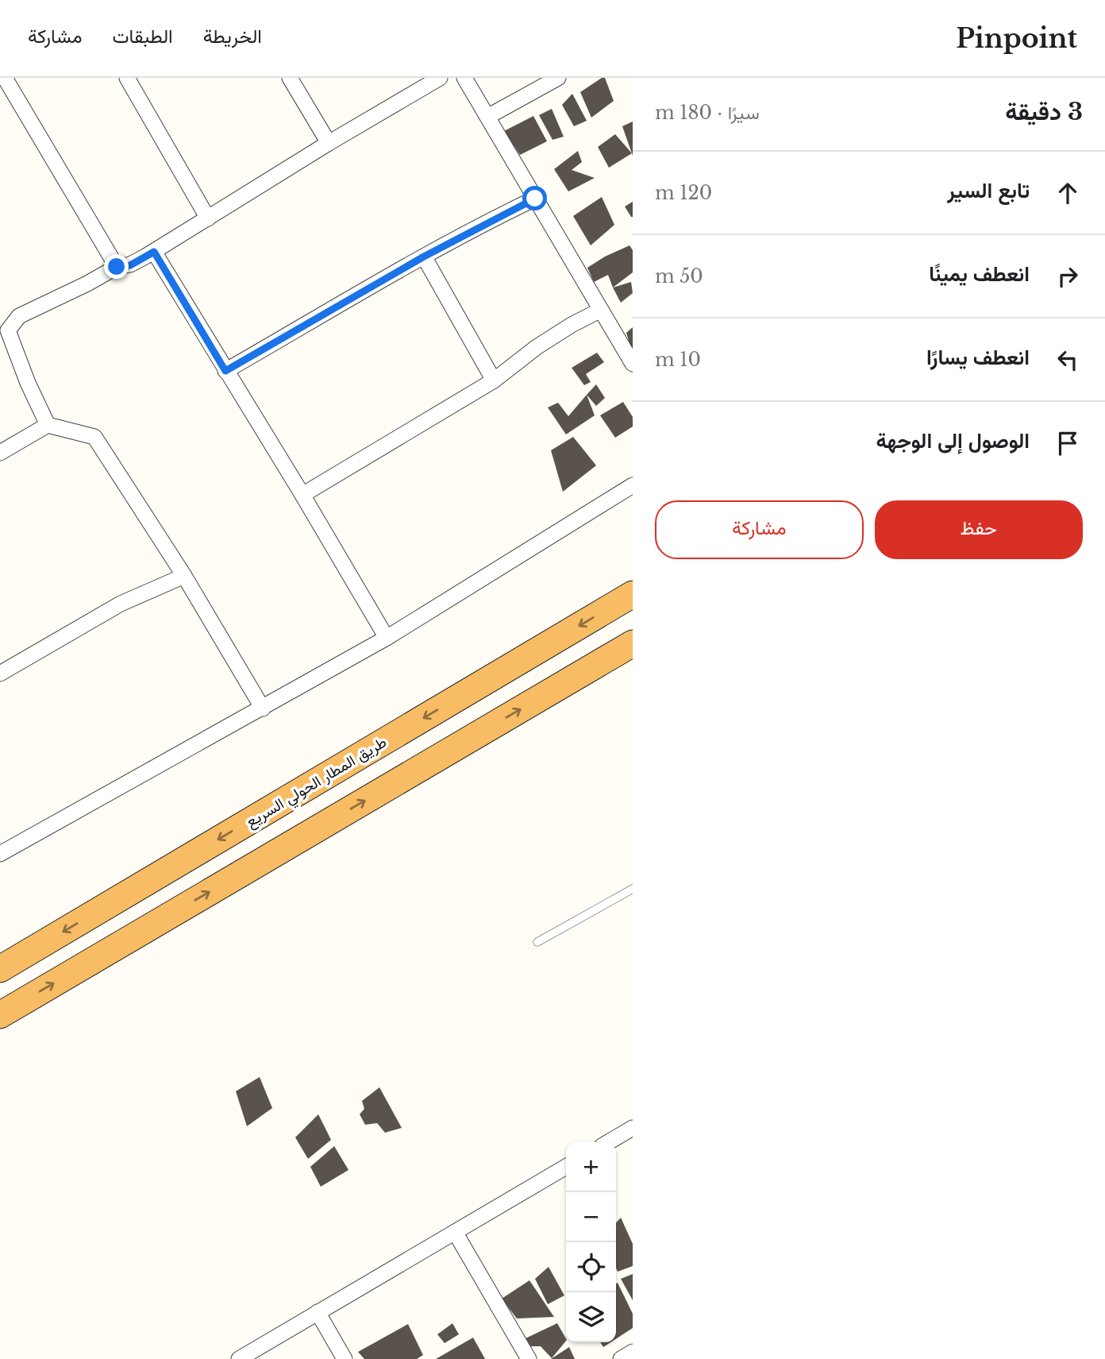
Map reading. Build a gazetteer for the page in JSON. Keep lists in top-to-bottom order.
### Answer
{
  "streets": {
    "highway": ["طريق المطار الحولي السريع"]
  },
  "page": {
    "header": "Pinpoint",
    "nav": ["الخريطة", "الطبقات", "مشاركة"],
    "heading": ["3 دقيقة", "سيرًا · 180 m"],
    "list": [
      ["تابع السير", "120 m"],
      ["انعطف يمينًا", "50 m"],
      ["انعطف يسارًا", "10 m"],
      "الوصول إلى الوجهة"
    ],
    "buttons": ["حفظ", "مشاركة"],
    "map_buttons": ["+", "−"]
  }
}
